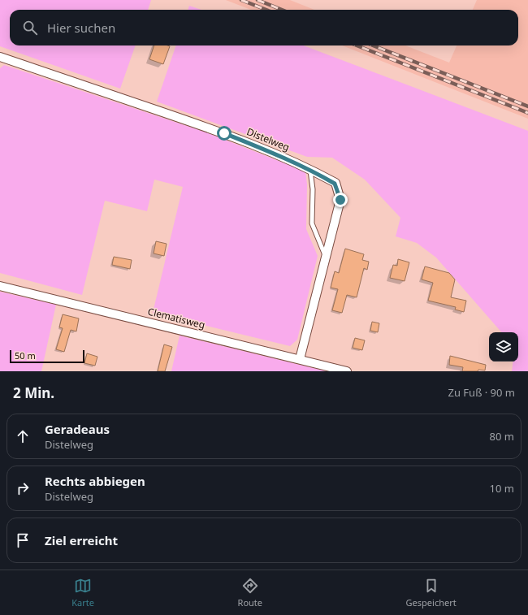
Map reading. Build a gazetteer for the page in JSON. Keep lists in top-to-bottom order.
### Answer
{
  "streets": {
    "street": ["Distelweg", "Clematisweg"]
  },
  "crossings": [
    ["Distelweg", "Clematisweg"]
  ],
  "scale_bar": "50 m",
  "page": {
    "search": "Hier suchen",
    "scale": "50 m",
    "heading": ["2 Min.", "Zu Fuß · 90 m"],
    "list": [
      ["Geradeaus", "Distelweg", "80 m"],
      ["Rechts abbiegen", "Distelweg", "10 m"],
      "Ziel erreicht"
    ],
    "nav": ["Karte", "Route", "Gespeichert"]
  }
}
